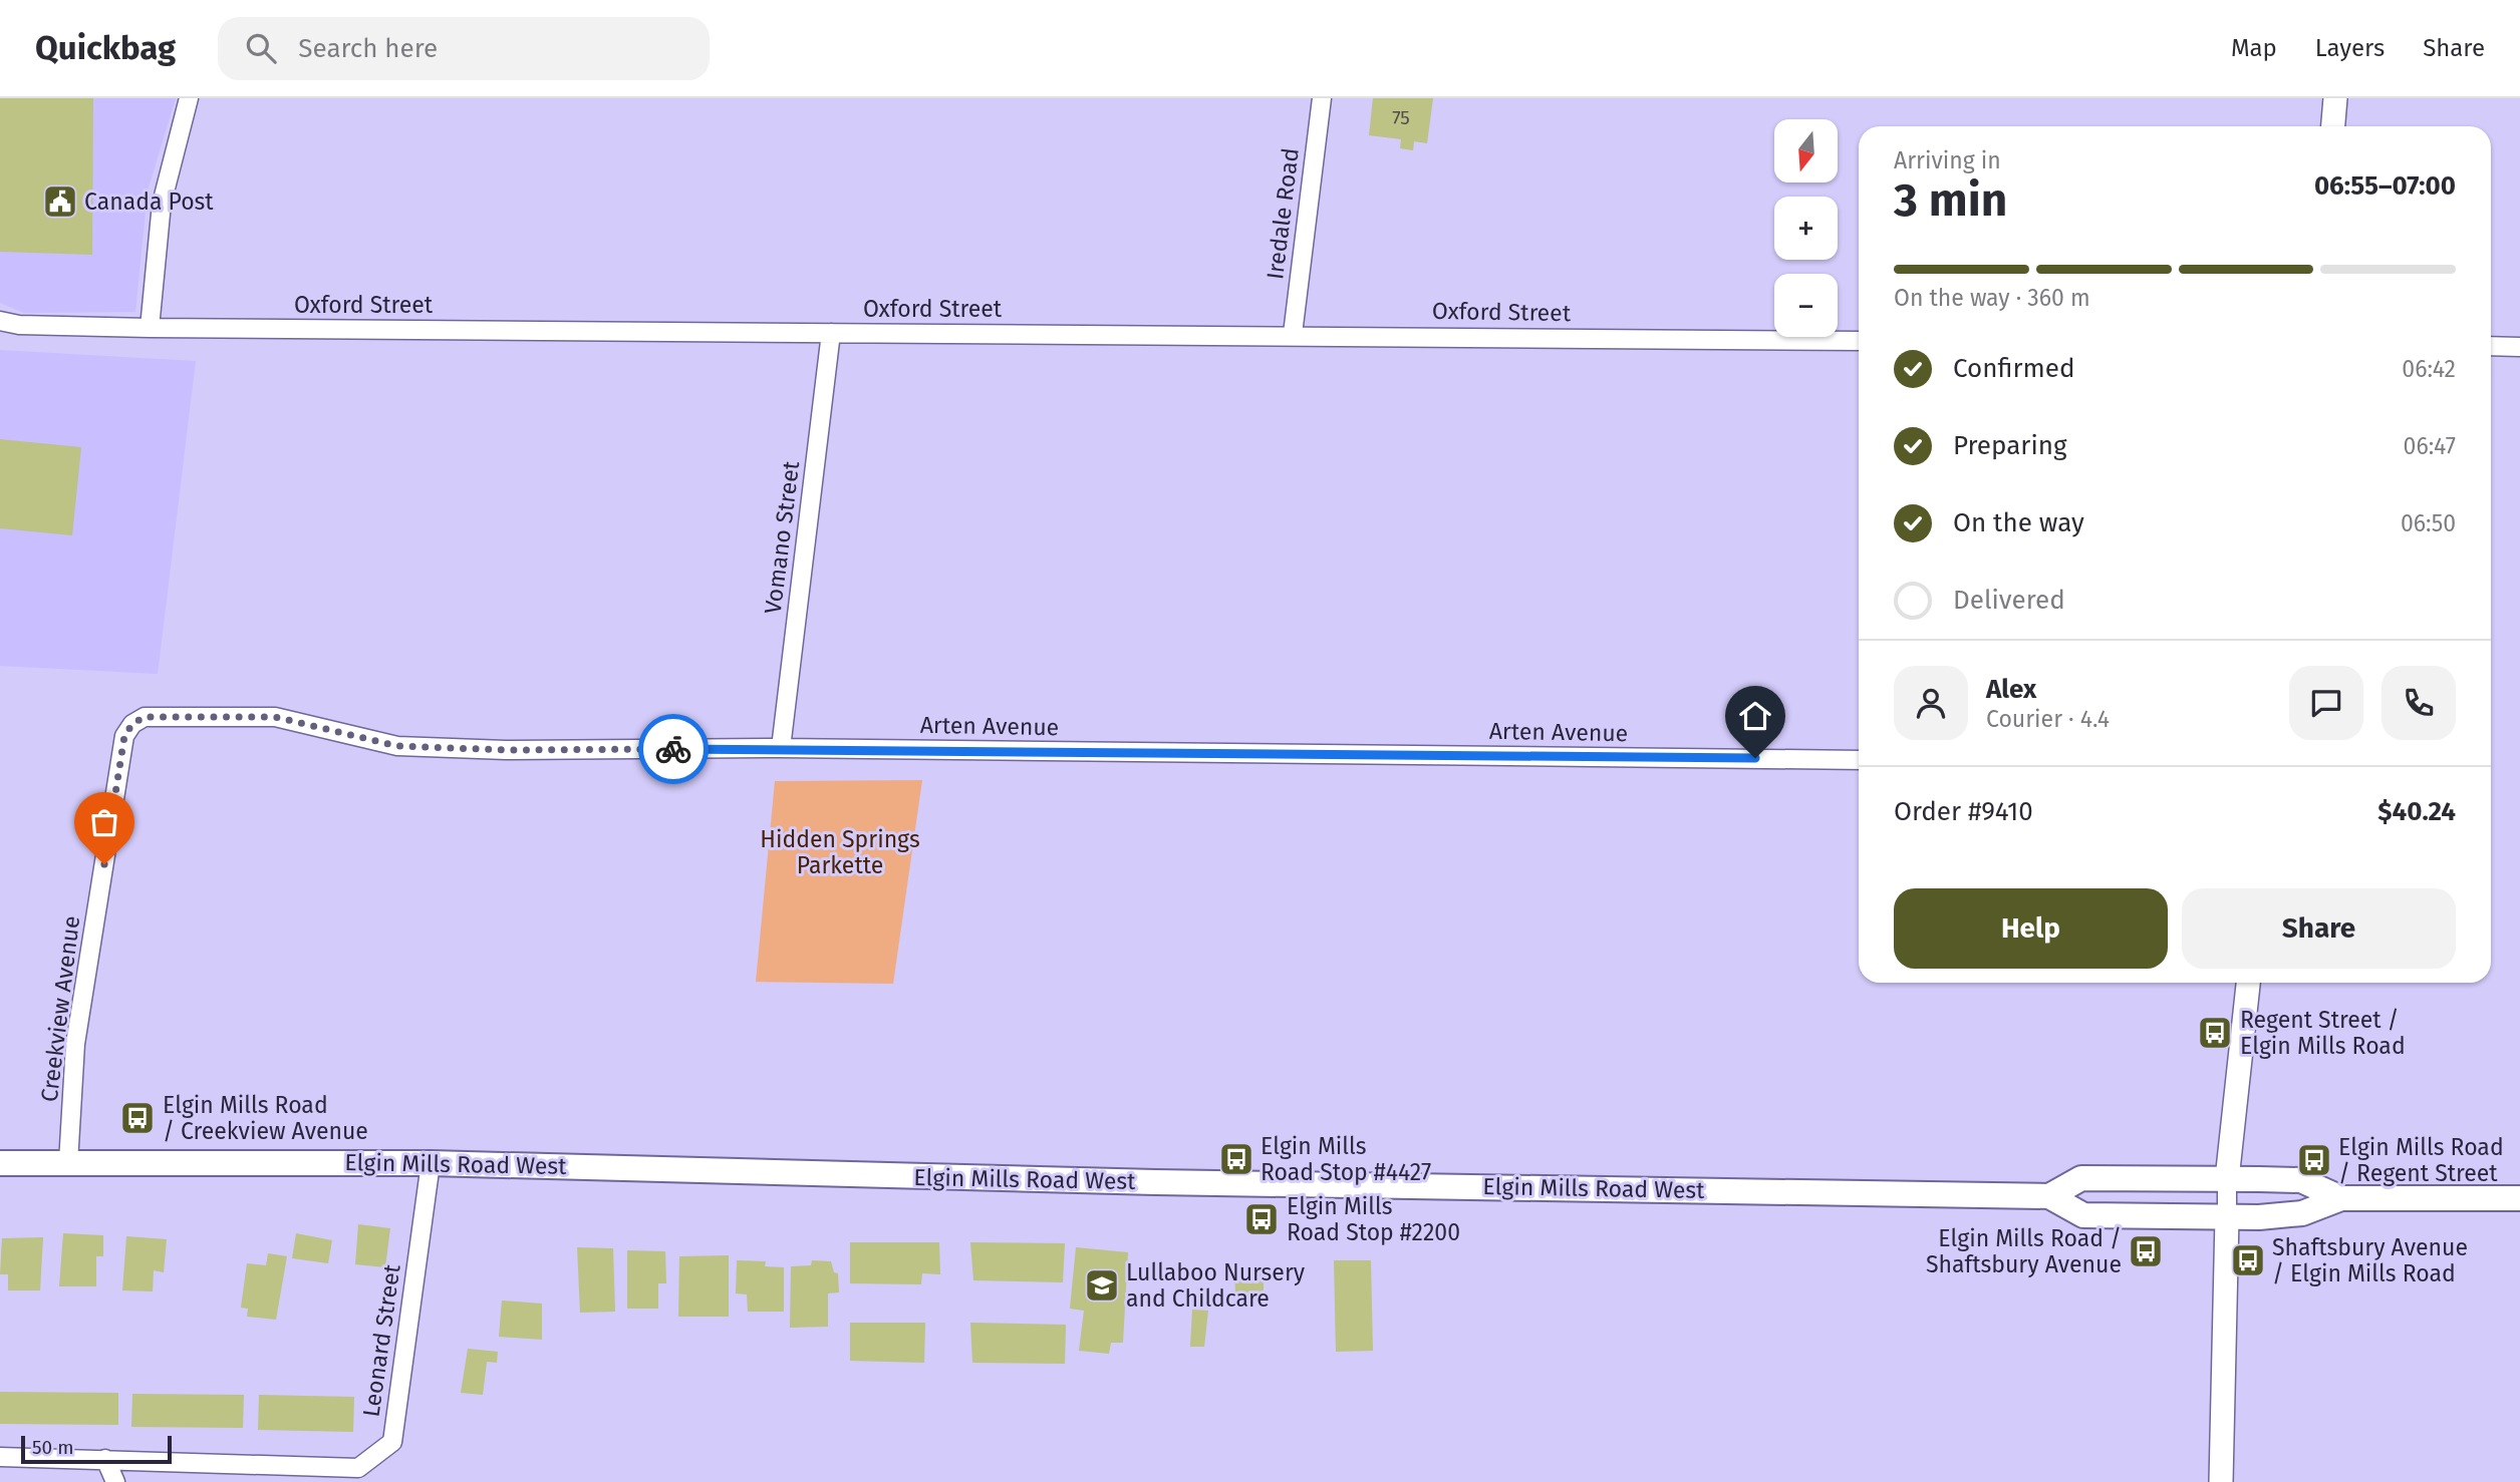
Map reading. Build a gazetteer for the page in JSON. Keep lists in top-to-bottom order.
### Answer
{
  "streets": {
    "main road": ["Elgin Mills Road West"],
    "street": [
      "Iredale Road",
      "Oxford Street",
      "Vomano Street",
      "Arten Avenue",
      "Creekview Avenue",
      "Leonard Street"
    ]
  },
  "crossings": [
    ["Iredale Road", "Oxford Street"],
    ["Oxford Street", "Vomano Street"],
    ["Vomano Street", "Arten Avenue"],
    ["Arten Avenue", "Creekview Avenue"],
    ["Creekview Avenue", "Elgin Mills Road West"],
    ["Elgin Mills Road West", "Leonard Street"]
  ],
  "parks": ["Hidden Springs Parkette"],
  "places": {
    "public building": ["Canada Post"],
    "bus stop": [
      "Regent Street / Elgin Mills Road",
      "Elgin Mills Road / Creekview Avenue",
      "Elgin Mills Road Stop #4427",
      "Elgin Mills Road / Regent Street",
      "Elgin Mills Road Stop #2200",
      "Elgin Mills Road / Shaftsbury Avenue",
      "Shaftsbury Avenue / Elgin Mills Road"
    ],
    "school or university": ["Lullaboo Nursery and Childcare"]
  },
  "house_numbers": ["75"],
  "scale_bar": "50 m",
  "north": "bottom",
  "page": {
    "header": "Quickbag",
    "search": "Search here",
    "nav": ["Map", "Layers", "Share"],
    "map_buttons": ["+", "−"],
    "heading": ["3 min", "Arriving in", "06:55–07:00"],
    "panel": [
      "Alex",
      "Courier · 4.4",
      "Order #9410",
      "$40.24"
    ],
    "bar": "On the way · 360 m",
    "list": [
      ["Confirmed", "06:42"],
      ["Preparing", "06:47"],
      ["On the way", "06:50"],
      "Delivered"
    ],
    "buttons": ["Help", "Share"],
    "scale": "50 m"
  }
}
